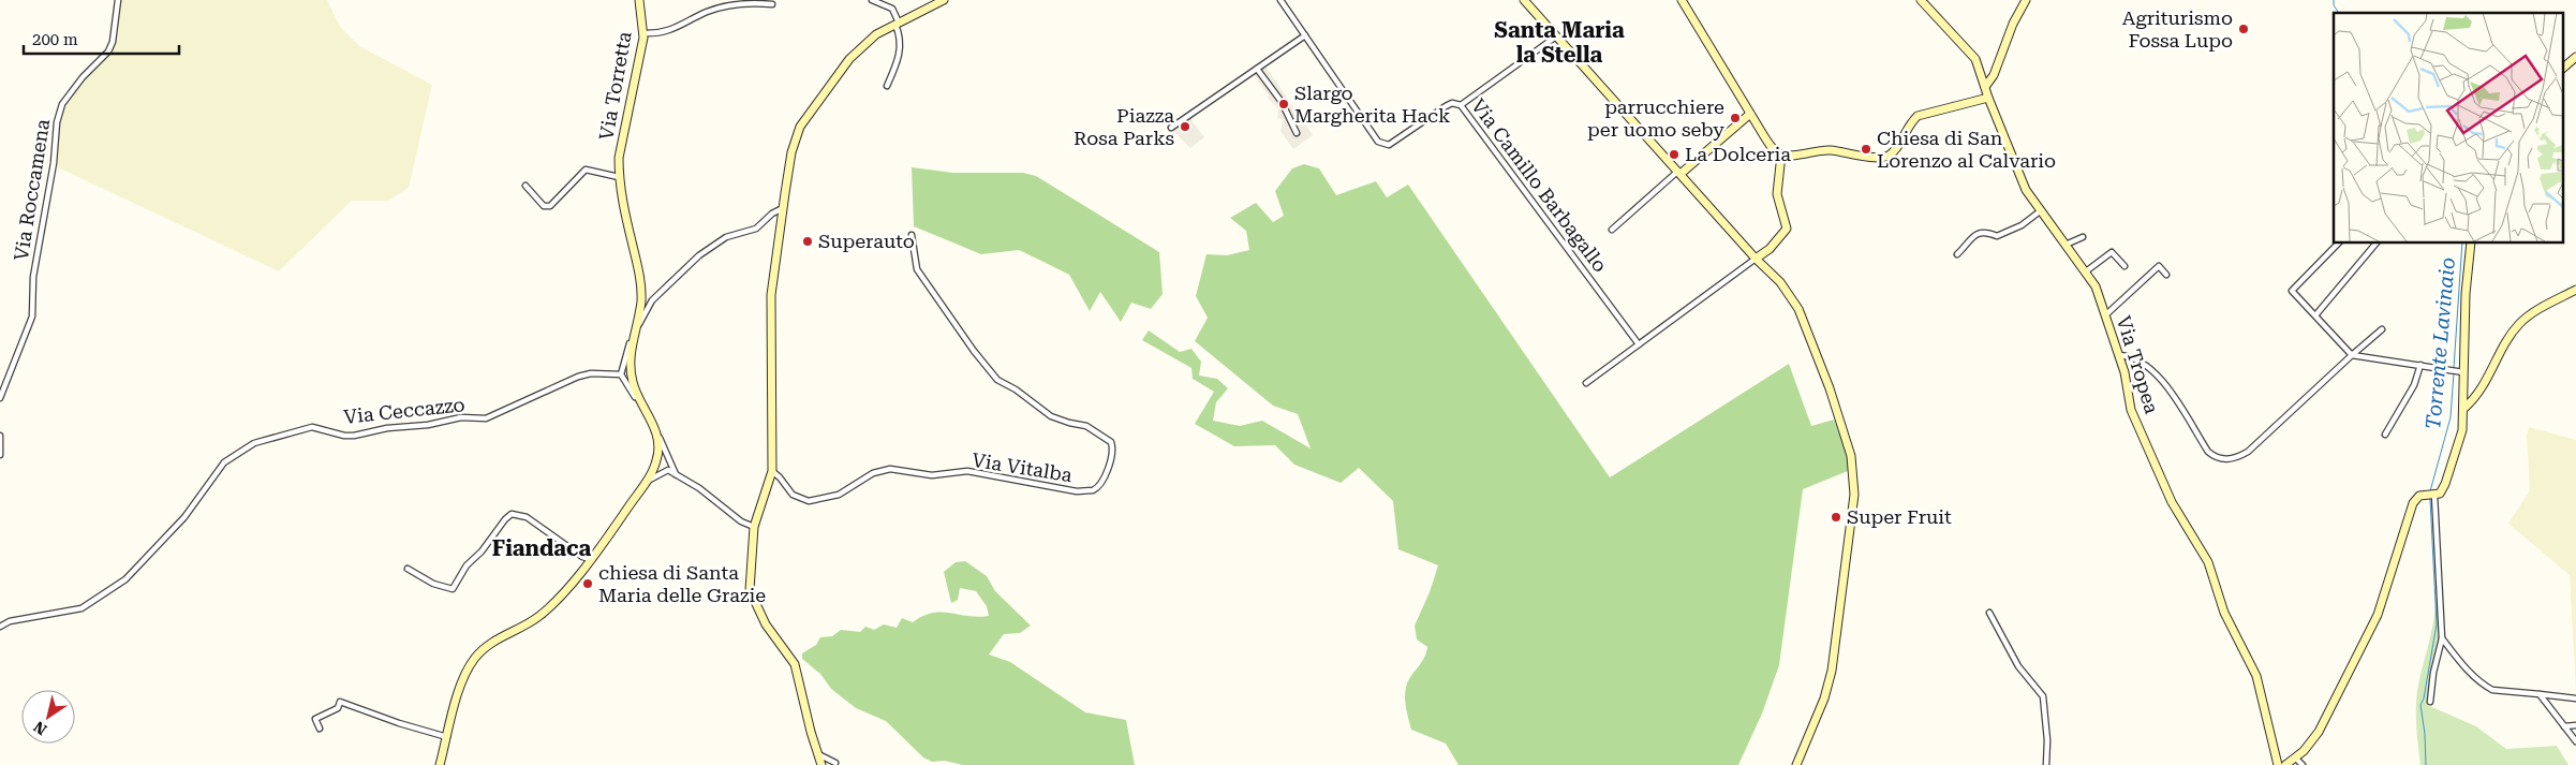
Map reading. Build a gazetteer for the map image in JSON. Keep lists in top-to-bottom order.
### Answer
{
  "streets": {
    "street": [
      "Via Torretta",
      "Via Camillo Barbagallo",
      "Via Roccamena",
      "Via Tropea",
      "Via Ceccazzo",
      "Via Vitalba"
    ]
  },
  "districts": ["Santa Maria la Stella", "Fiandaca"],
  "water": ["Torrente Lavinaio"],
  "places": [
    "Agriturismo Fossa Lupo",
    "Slargo Margherita Hack",
    "parrucchiere per uomo seby",
    "Piazza Rosa Parks",
    "Chiesa di San Lorenzo al Calvario",
    "La Dolceria",
    "Superauto",
    "Super Fruit",
    "chiesa di Santa Maria delle Grazie"
  ],
  "scale_bar": "200 m",
  "north": "bottom left"
}
